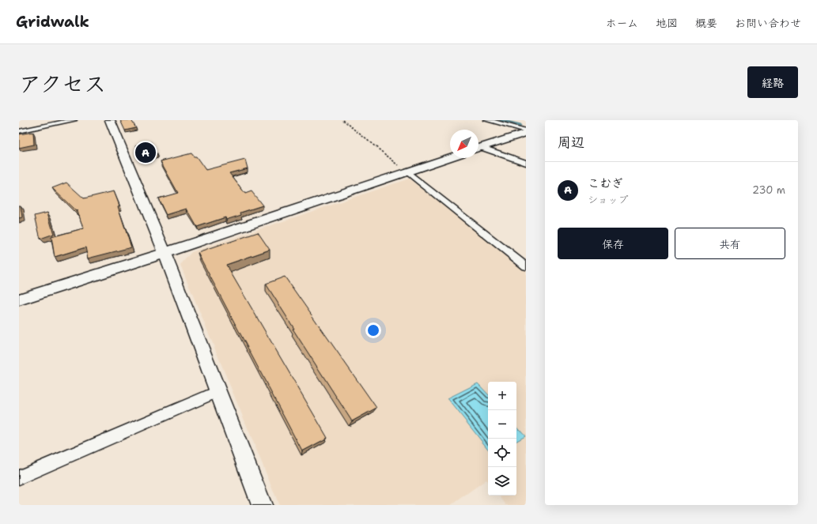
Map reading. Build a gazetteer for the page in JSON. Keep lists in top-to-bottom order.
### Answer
{
  "north": "bottom left",
  "page": {
    "header": "Gridwalk",
    "nav": [
      "ホーム",
      "地図",
      "概要",
      "お問い合わせ"
    ],
    "title": "アクセス",
    "buttons": [
      "経路",
      ["保存", "共有"]
    ],
    "heading": "周辺",
    "pins": "A",
    "list": [
      {
        "mark": "A",
        "name": "こむぎ",
        "note": "ショップ",
        "value": "230 m"
      }
    ],
    "map_buttons": ["+", "−"]
  }
}
